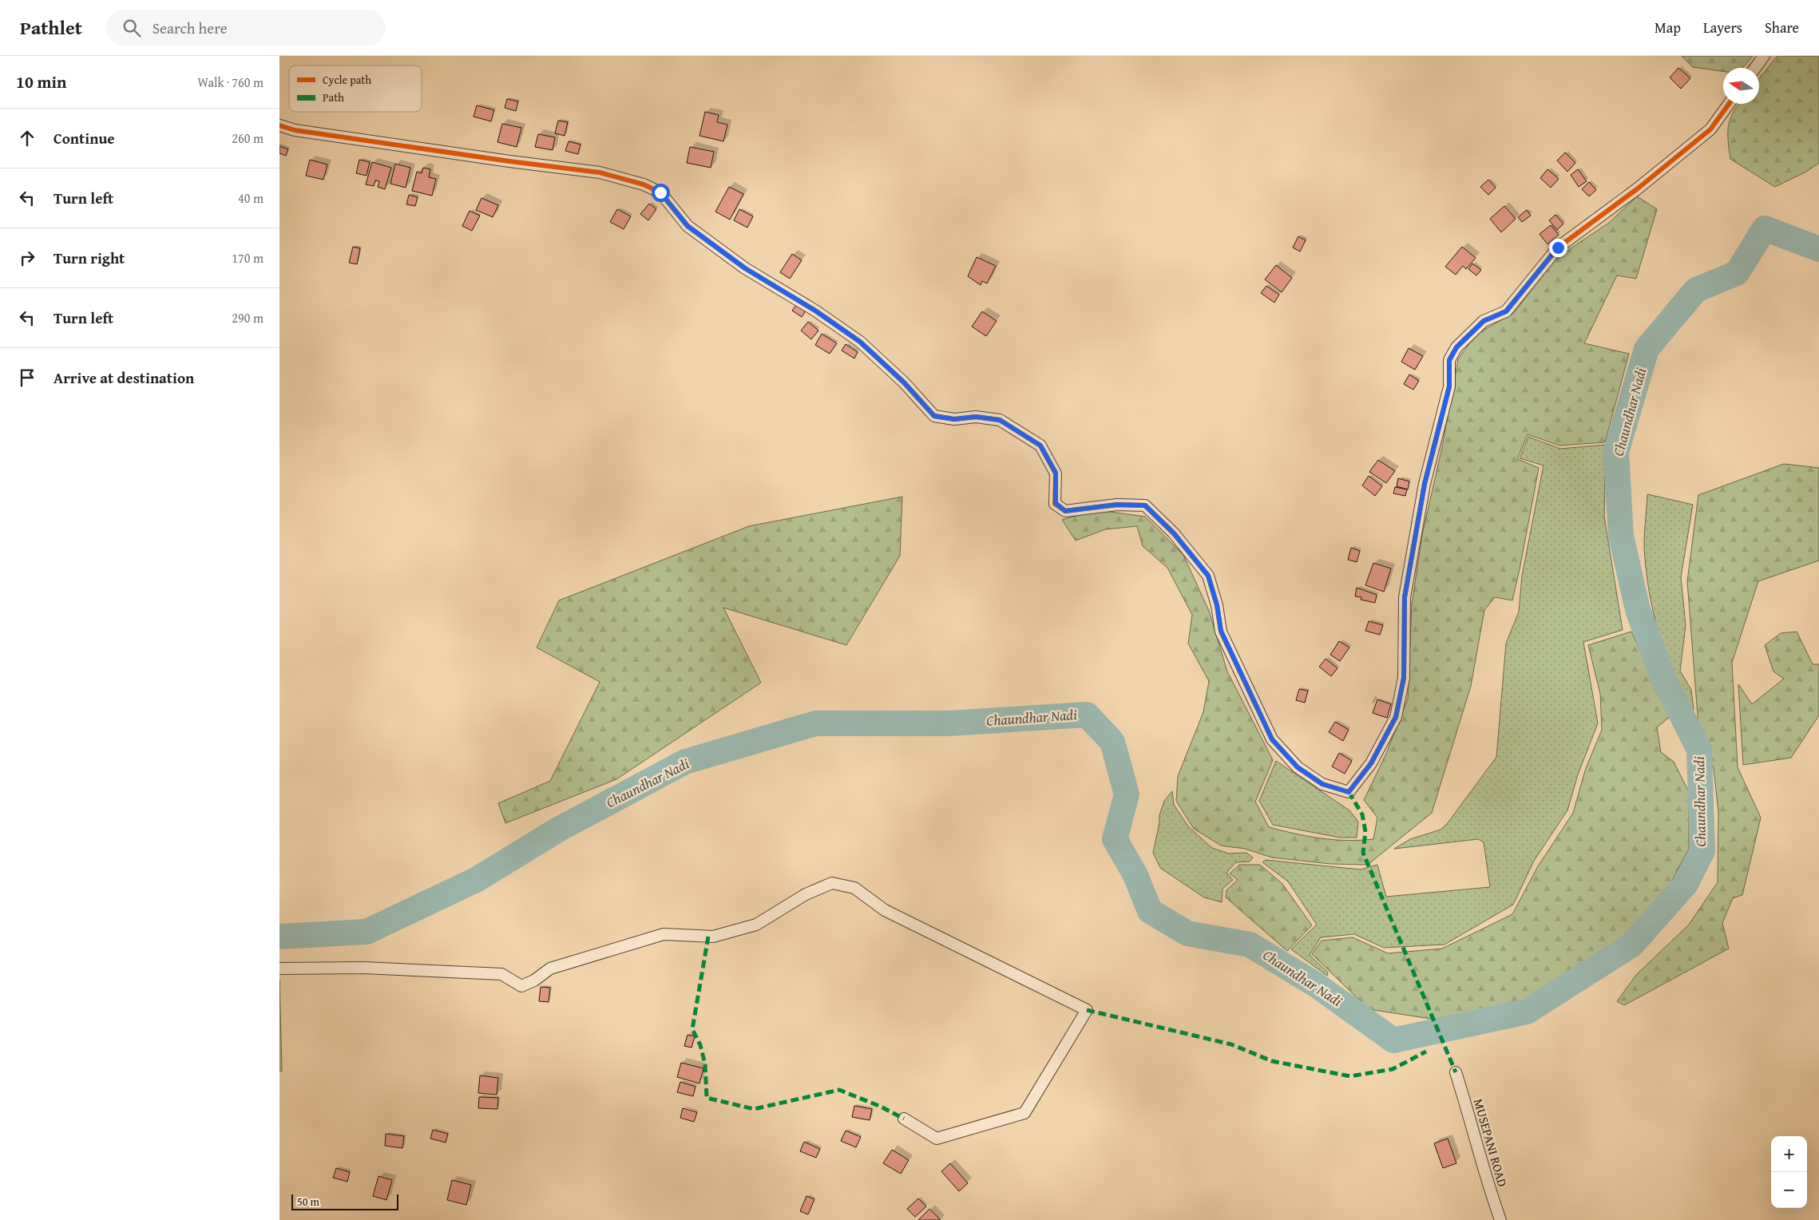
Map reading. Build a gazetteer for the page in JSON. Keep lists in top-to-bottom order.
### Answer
{
  "streets": {
    "street": ["MUSEPANI ROAD"]
  },
  "water": ["Chaundhar Nadi"],
  "legend": ["Cycle path", "Path"],
  "scale_bar": "50 m",
  "north": "left",
  "page": {
    "header": "Pathlet",
    "search": "Search here",
    "nav": ["Map", "Layers", "Share"],
    "heading": ["10 min", "Walk · 760 m"],
    "list": [
      ["Continue", "260 m"],
      ["Turn left", "40 m"],
      ["Turn right", "170 m"],
      ["Turn left", "290 m"],
      "Arrive at destination"
    ],
    "map_buttons": ["+", "−"],
    "scale": "50 m"
  }
}
